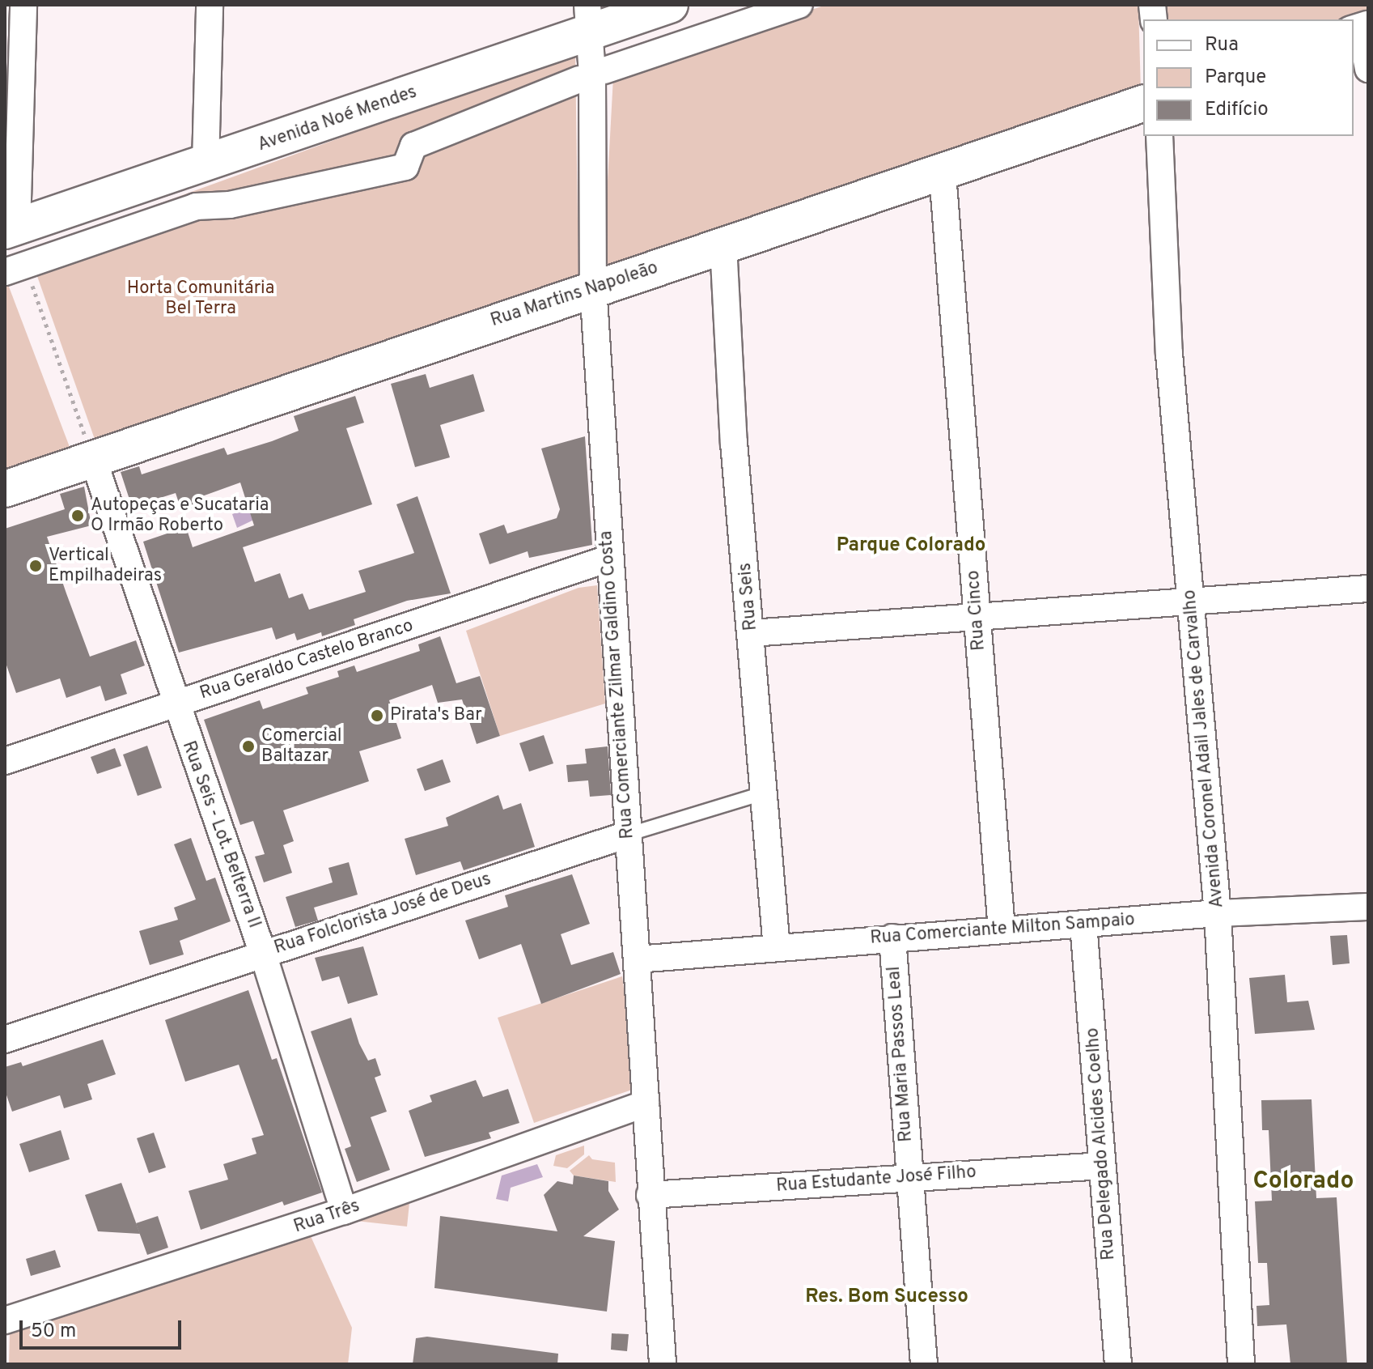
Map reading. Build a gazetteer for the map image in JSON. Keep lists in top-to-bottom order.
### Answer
{
  "streets": {
    "main road": ["Avenida Noé Mendes", "Rua Martins Napoleão"],
    "street": [
      "Rua Seis",
      "Rua Cinco",
      "Rua Geraldo Castelo Branco",
      "Rua Comerciante Zilmar Galdino Costa",
      "Avenida Coronel Adail Jales de Carvalho",
      "Rua Seis - Lot. Belterra II",
      "Rua Folclorista José de Deus",
      "Rua Comerciante Milton Sampaio",
      "Rua Maria Passos Leal",
      "Rua Delegado Alcides Coelho",
      "Rua Estudante José Filho",
      "Rua Três"
    ]
  },
  "crossings": [
    ["Avenida Noé Mendes", "Rua Comerciante Zilmar Galdino Costa"],
    ["Rua Martins Napoleão", "Rua Seis"],
    ["Rua Martins Napoleão", "Rua Cinco"],
    ["Rua Martins Napoleão", "Rua Comerciante Zilmar Galdino Costa"],
    ["Rua Martins Napoleão", "Rua Seis - Lot. Belterra II"],
    ["Rua Seis", "Rua Folclorista José de Deus"],
    ["Rua Seis", "Rua Comerciante Milton Sampaio"],
    ["Rua Cinco", "Rua Comerciante Milton Sampaio"],
    ["Rua Geraldo Castelo Branco", "Rua Comerciante Zilmar Galdino Costa"],
    ["Rua Geraldo Castelo Branco", "Rua Seis - Lot. Belterra II"],
    ["Rua Comerciante Zilmar Galdino Costa", "Rua Folclorista José de Deus"],
    ["Rua Comerciante Zilmar Galdino Costa", "Rua Comerciante Milton Sampaio"],
    ["Rua Comerciante Zilmar Galdino Costa", "Rua Estudante José Filho"],
    ["Rua Comerciante Zilmar Galdino Costa", "Rua Três"],
    ["Avenida Coronel Adail Jales de Carvalho", "Rua Comerciante Milton Sampaio"],
    ["Rua Seis - Lot. Belterra II", "Rua Folclorista José de Deus"],
    ["Rua Seis - Lot. Belterra II", "Rua Três"],
    ["Rua Comerciante Milton Sampaio", "Rua Maria Passos Leal"],
    ["Rua Comerciante Milton Sampaio", "Rua Delegado Alcides Coelho"],
    ["Rua Maria Passos Leal", "Rua Estudante José Filho"],
    ["Rua Delegado Alcides Coelho", "Rua Estudante José Filho"]
  ],
  "districts": ["Parque Colorado", "Colorado", "Res. Bom Sucesso"],
  "parks": ["Horta Comunitária Bel Terra"],
  "places": [
    "Autopeças e Sucataria O Irmão Roberto",
    "Vertical Empilhadeiras",
    "Pirata's Bar",
    "Comercial Baltazar"
  ],
  "legend": ["Rua", "Parque", "Edifício"],
  "scale_bar": "50 m"
}
